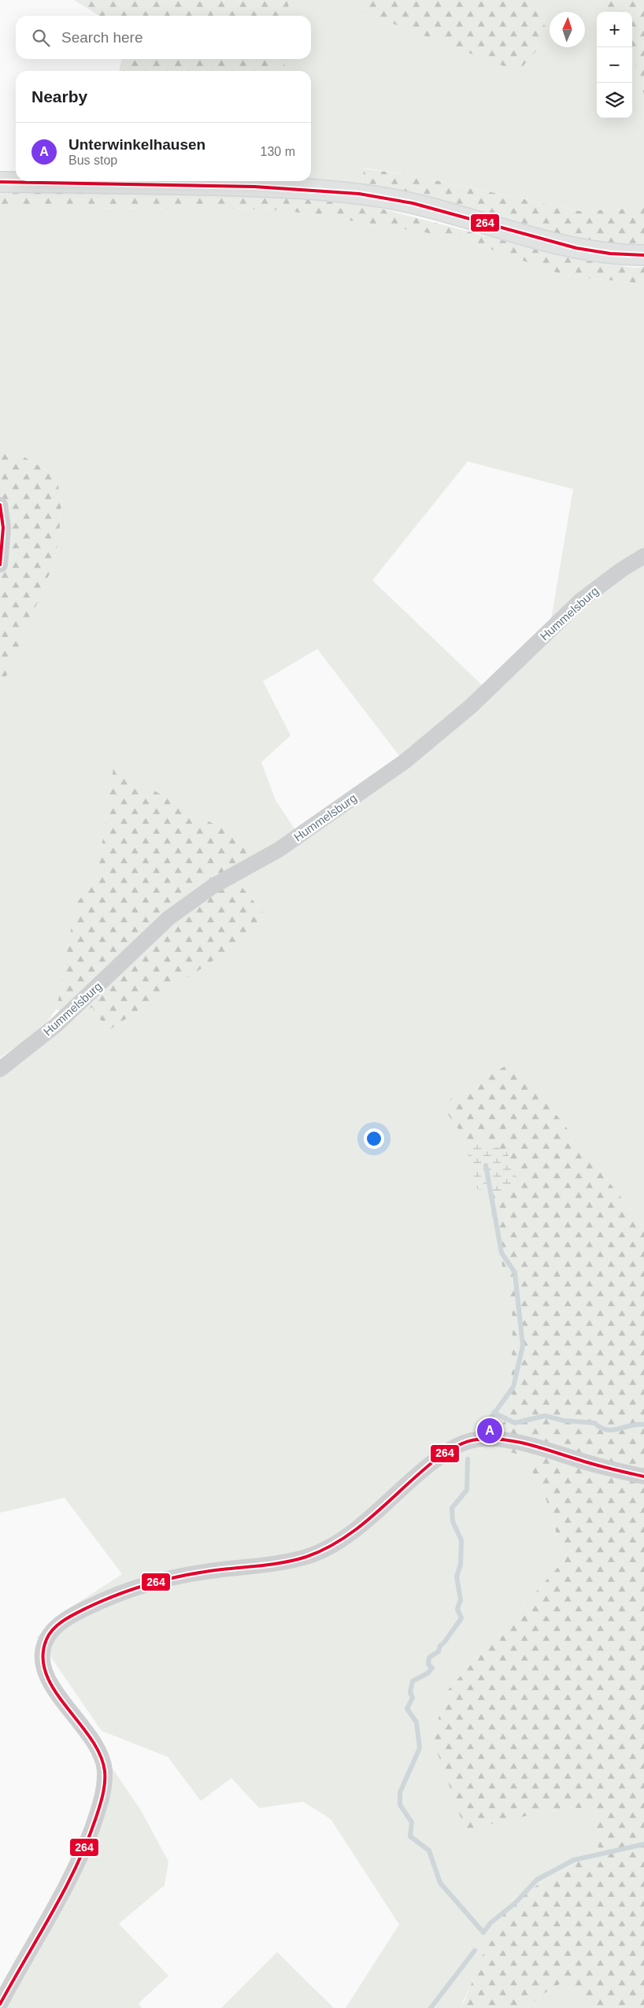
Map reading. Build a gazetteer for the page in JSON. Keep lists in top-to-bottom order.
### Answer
{
  "streets": {
    "street": ["Hummelsburg"]
  },
  "lines": ["transit line 264"],
  "north": "top",
  "page": {
    "map_buttons": ["+", "−"],
    "search": "Search here",
    "heading": "Nearby",
    "list": [
      {
        "mark": "A",
        "name": "Unterwinkelhausen",
        "note": "Bus stop",
        "value": "130 m"
      }
    ],
    "pins": "A"
  }
}
